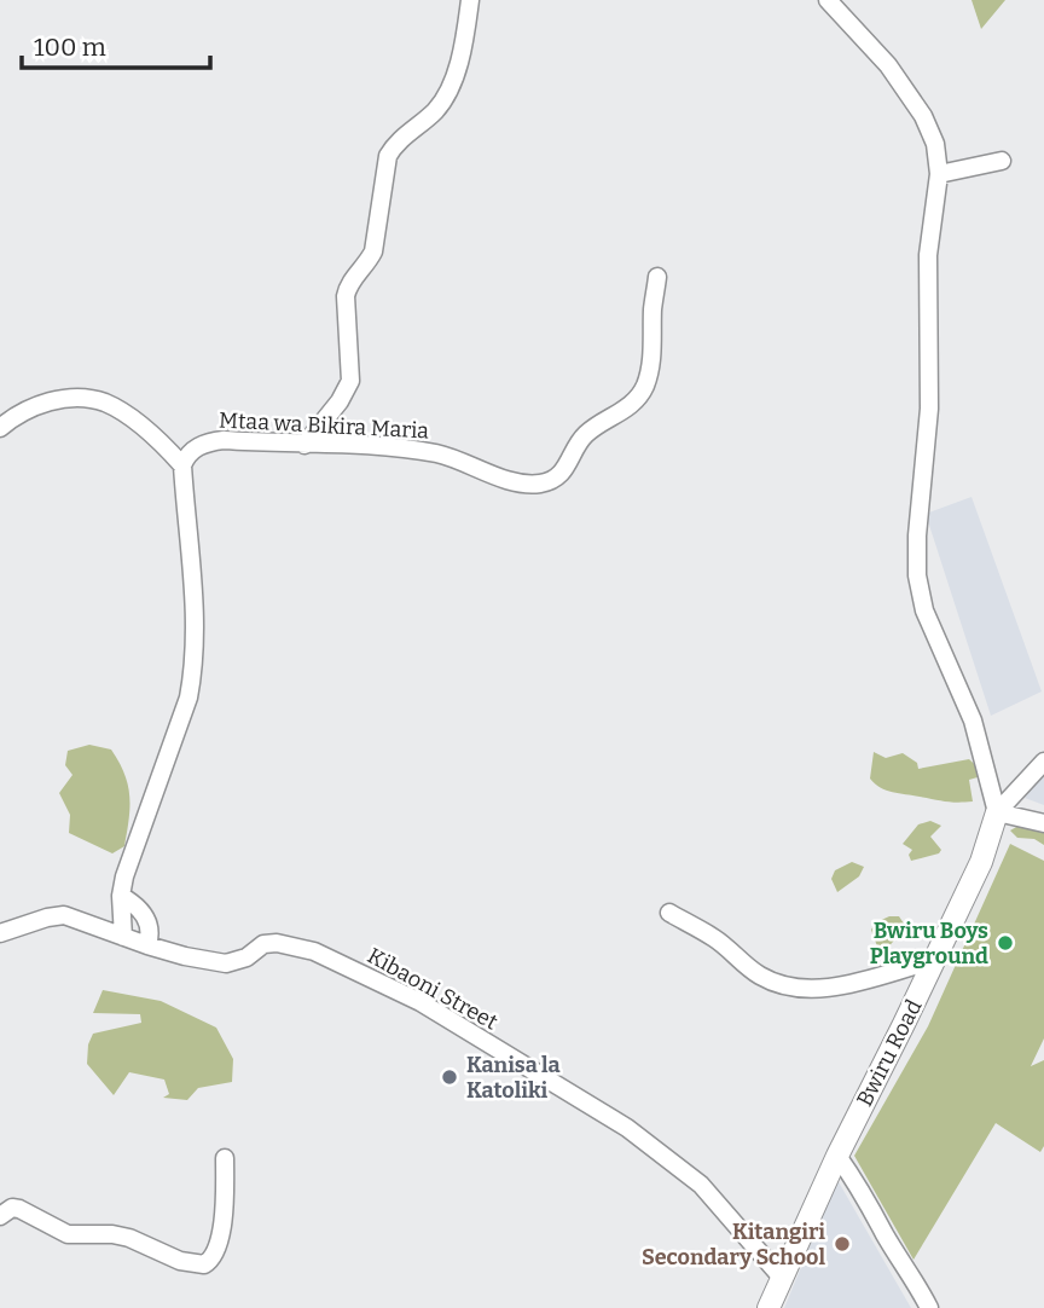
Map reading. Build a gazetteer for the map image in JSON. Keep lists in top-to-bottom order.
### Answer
{
  "streets": {
    "main road": ["Bwiru Road"],
    "street": ["Mtaa wa Bikira Maria", "Kibaoni Street"]
  },
  "crossings": [
    ["Kibaoni Street", "Bwiru Road"]
  ],
  "places": ["Bwiru Boys Playground", "Kanisa la Katoliki", "Kitangiri Secondary School"],
  "scale_bar": "100 m"
}
